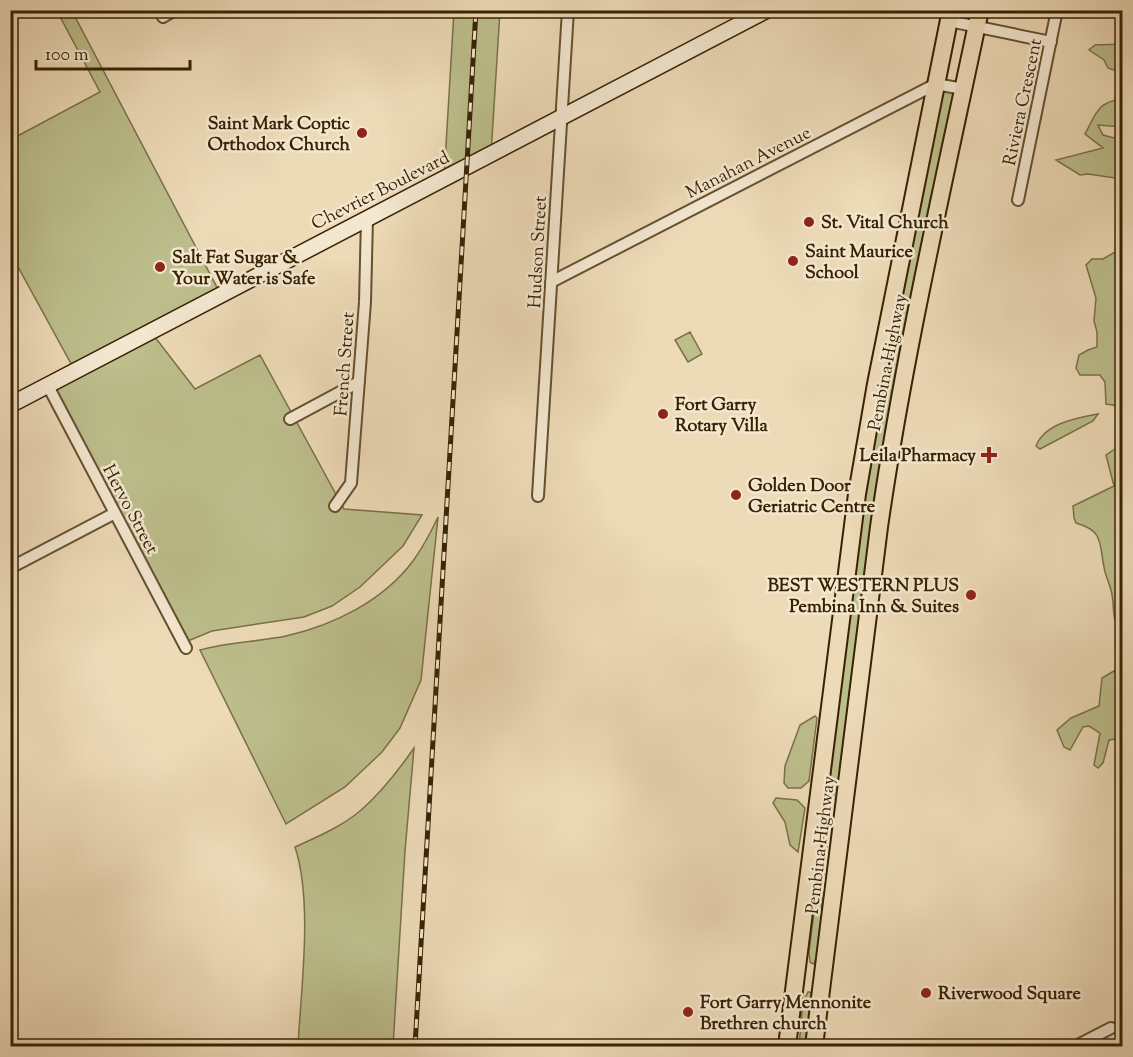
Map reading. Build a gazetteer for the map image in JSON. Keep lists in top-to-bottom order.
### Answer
{
  "streets": {
    "main road": ["Pembina Highway"],
    "street": [
      "Riviera Crescent",
      "Manahan Avenue",
      "Chevrier Boulevard",
      "Hudson Street",
      "French Street",
      "Hervo Street"
    ]
  },
  "crossings": [
    ["Manahan Avenue", "Hudson Street"],
    ["Manahan Avenue", "Pembina Highway"],
    ["Chevrier Boulevard", "Hudson Street"],
    ["Chevrier Boulevard", "French Street"],
    ["Chevrier Boulevard", "Hervo Street"]
  ],
  "places": {
    "other": [
      "Saint Mark Coptic Orthodox Church",
      "St. Vital Church",
      "Saint Maurice School",
      "Salt Fat Sugar & Your Water is Safe",
      "Fort Garry Rotary Villa",
      "Golden Door Geriatric Centre",
      "BEST WESTERN PLUS Pembina Inn & Suites",
      "Riverwood Square",
      "Fort Garry Mennonite Brethren church"
    ],
    "health": ["Leila Pharmacy"]
  },
  "scale_bar": "100 m"
}
